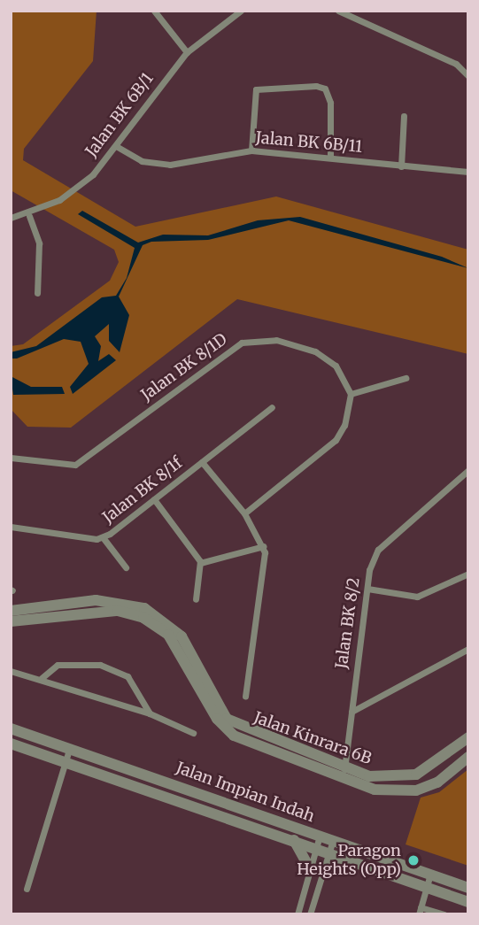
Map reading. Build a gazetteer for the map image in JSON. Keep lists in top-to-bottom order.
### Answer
{
  "streets": {
    "street": [
      "Jalan BK 6B/1",
      "Jalan BK 6B/11",
      "Jalan BK 8/1D",
      "Jalan BK 8/1f",
      "Jalan BK 8/2",
      "Jalan Kinrara 6B",
      "Jalan Impian Indah"
    ]
  },
  "crossings": [
    ["Jalan BK 6B/1", "Jalan BK 6B/11"],
    ["Jalan BK 8/2", "Jalan Kinrara 6B"]
  ],
  "places": ["Paragon Heights (Opp)"]
}
